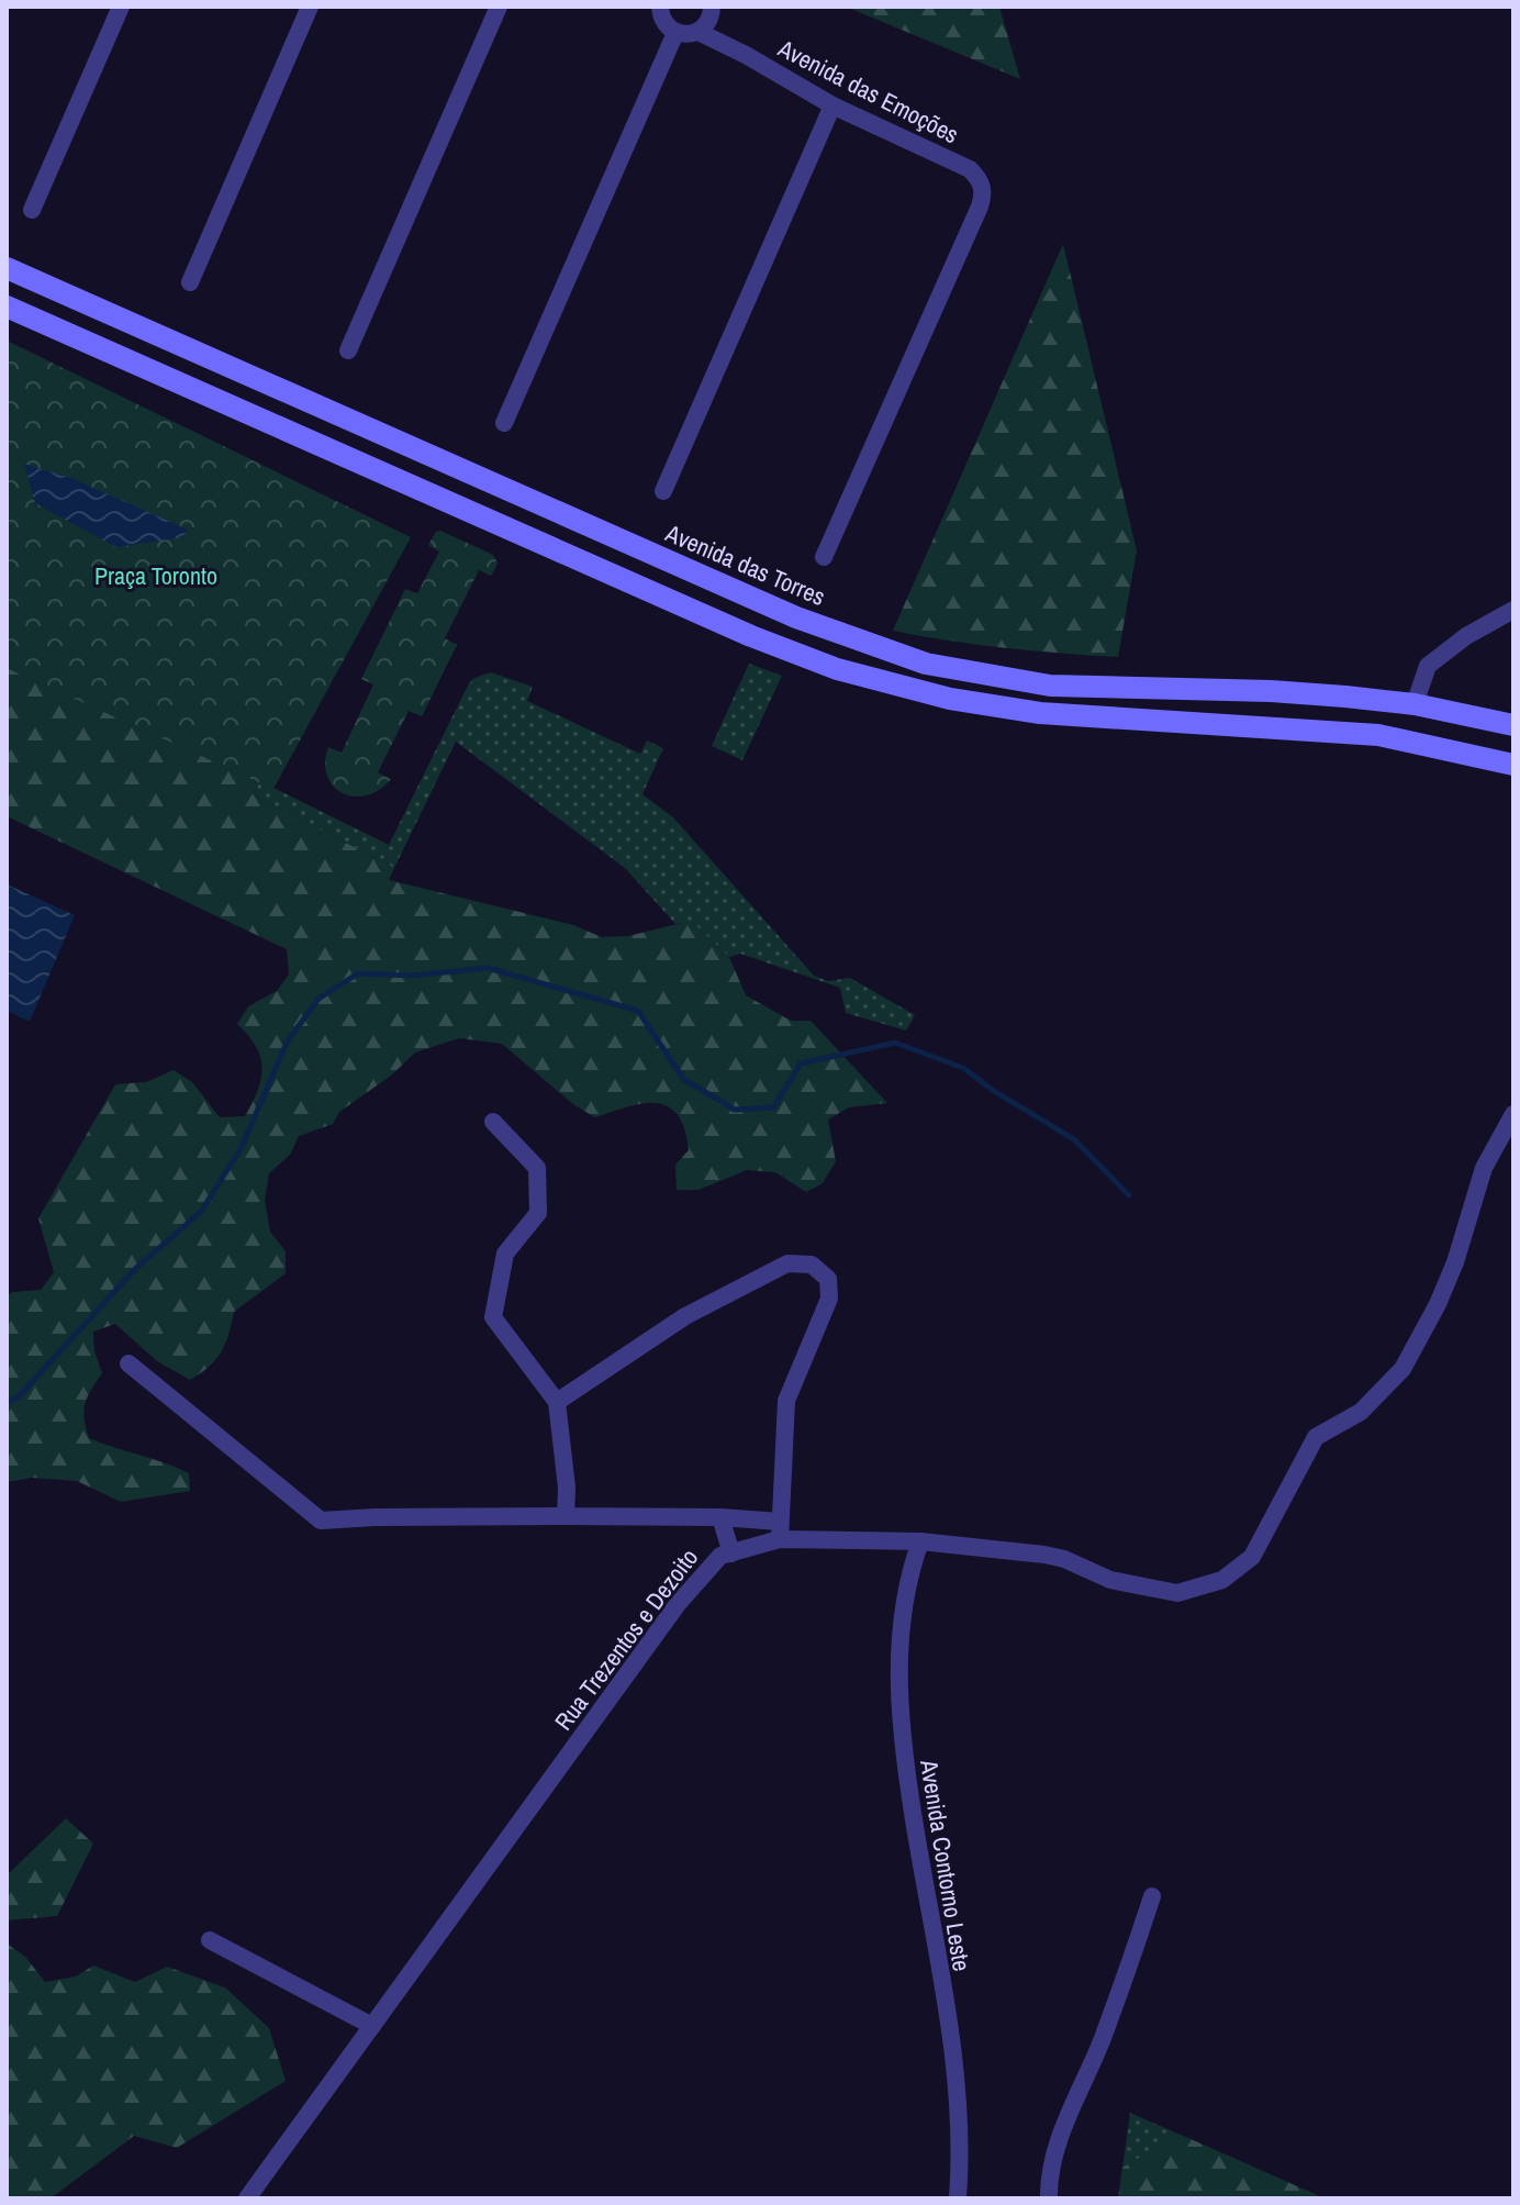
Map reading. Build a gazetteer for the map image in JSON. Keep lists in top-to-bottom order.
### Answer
{
  "streets": {
    "main road": ["Avenida das Torres"],
    "street": ["Avenida das Emoções", "Rua Trezentos e Dezoito", "Avenida Contorno Leste"]
  },
  "crossings": [
    ["Rua Trezentos e Dezoito", "Avenida Contorno Leste"]
  ],
  "parks": ["Praça Toronto"]
}
